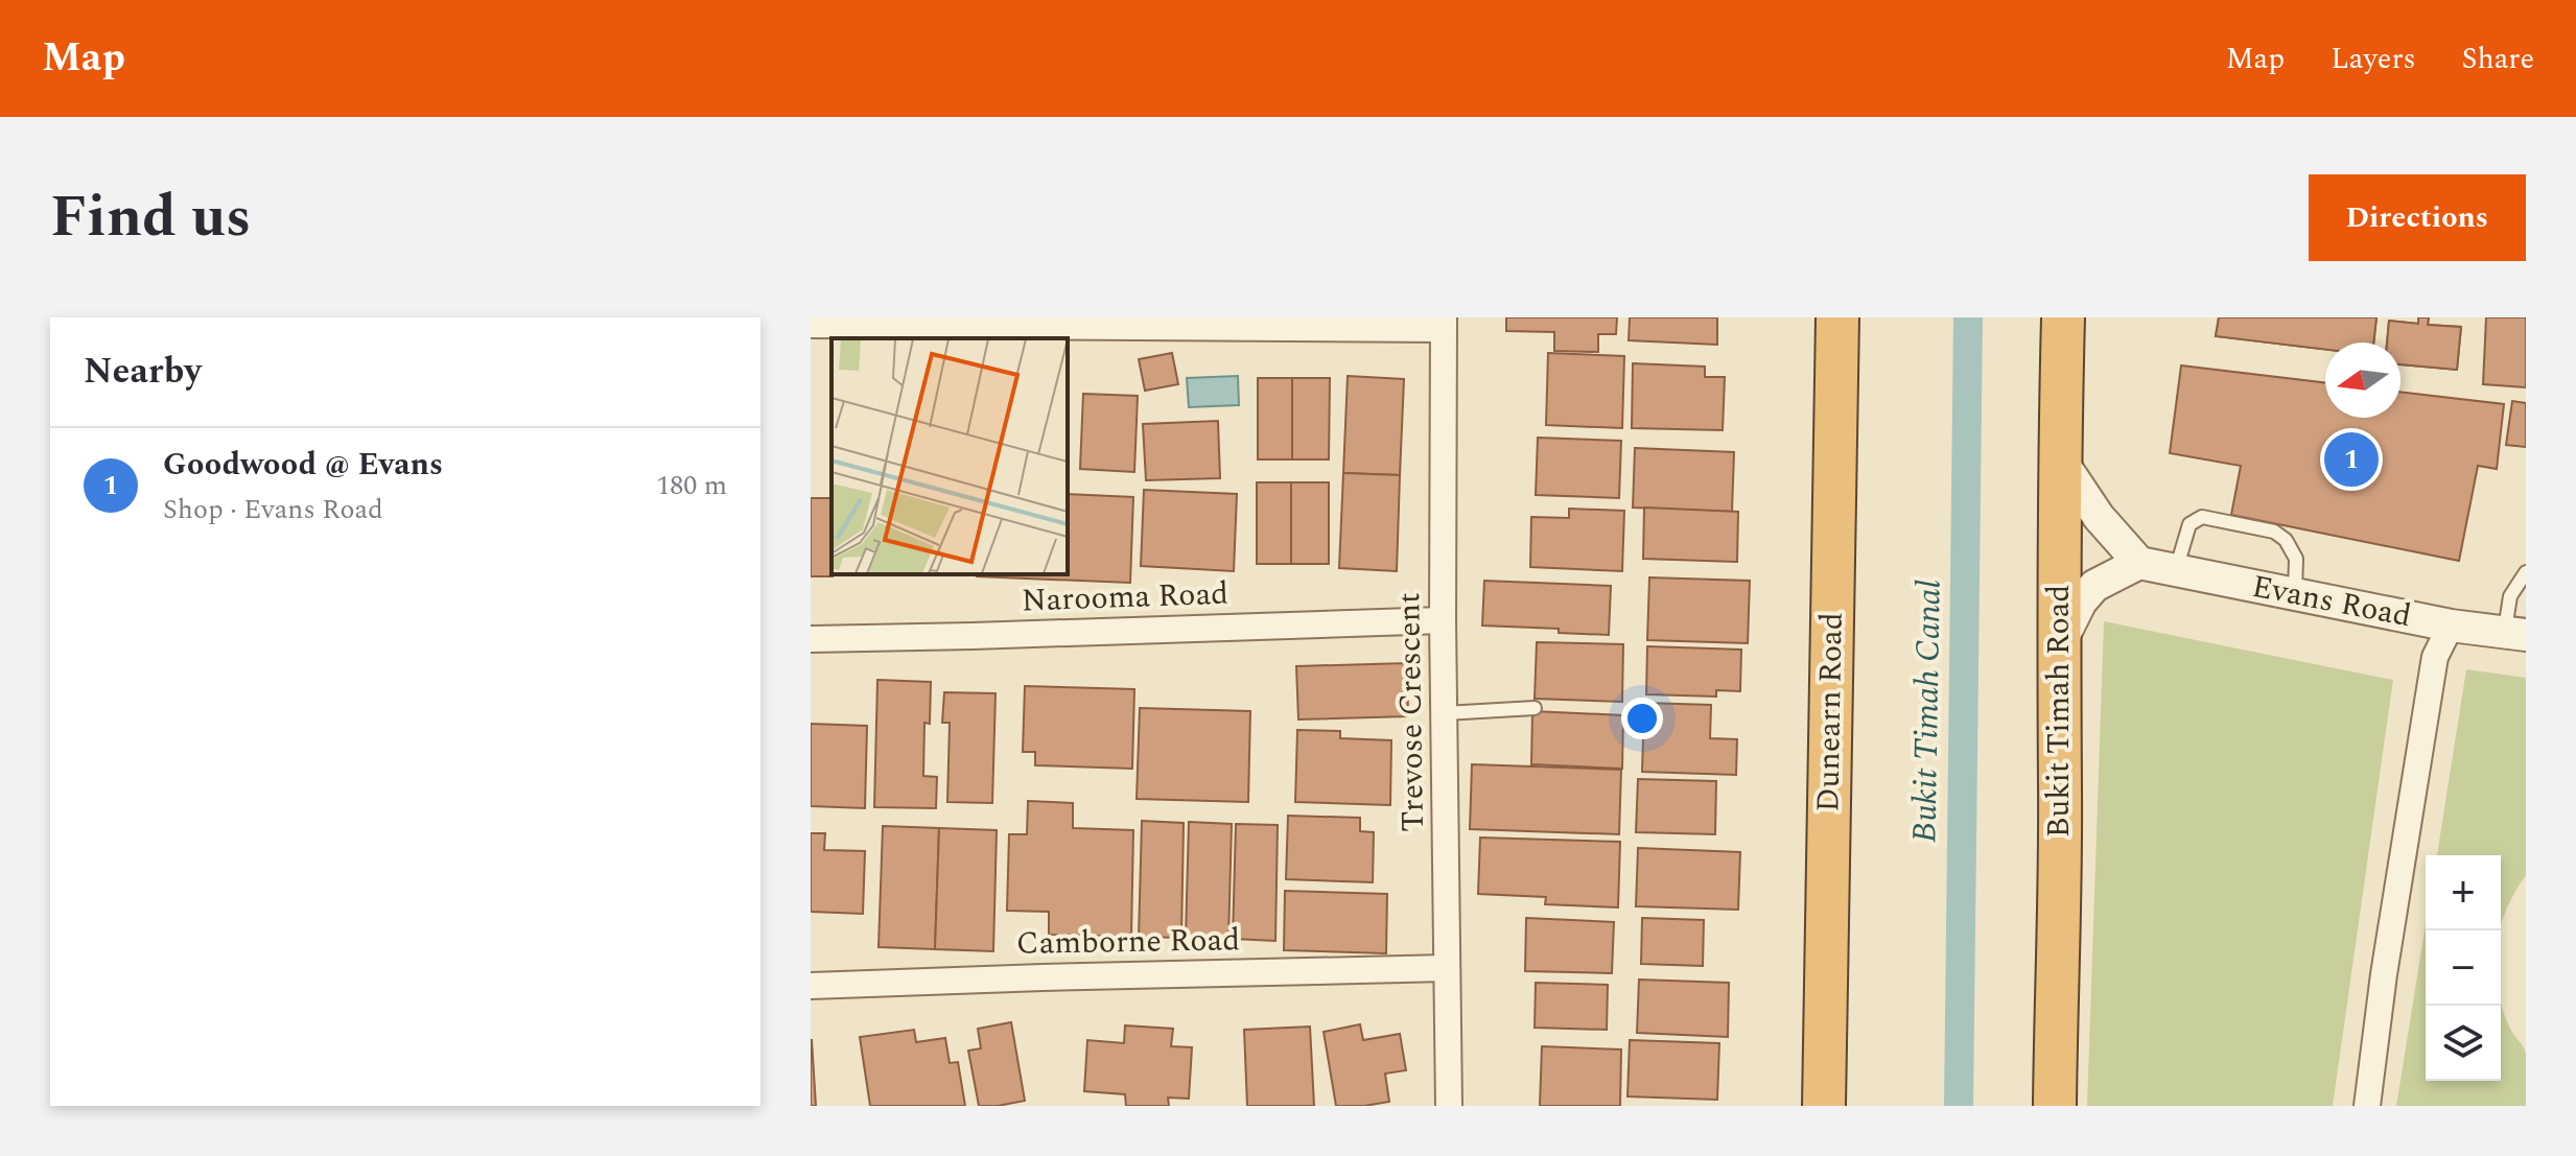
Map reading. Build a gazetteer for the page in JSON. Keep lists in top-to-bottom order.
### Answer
{
  "streets": {
    "highway": ["Bukit Timah Road", "Dunearn Road"],
    "street": [
      "Narooma Road",
      "Evans Road",
      "Trevose Crescent",
      "Camborne Road"
    ]
  },
  "crossings": [
    ["Narooma Road", "Trevose Crescent"],
    ["Trevose Crescent", "Camborne Road"]
  ],
  "water": ["Bukit Timah Canal"],
  "north": "left",
  "page": {
    "header": "Map",
    "nav": ["Map", "Layers", "Share"],
    "title": "Find us",
    "buttons": "Directions",
    "heading": "Nearby",
    "list": [
      {
        "mark": "1",
        "name": "Goodwood @ Evans",
        "note": "Shop · Evans Road",
        "value": "180 m"
      }
    ],
    "pins": "1",
    "map_buttons": ["+", "−"]
  }
}
